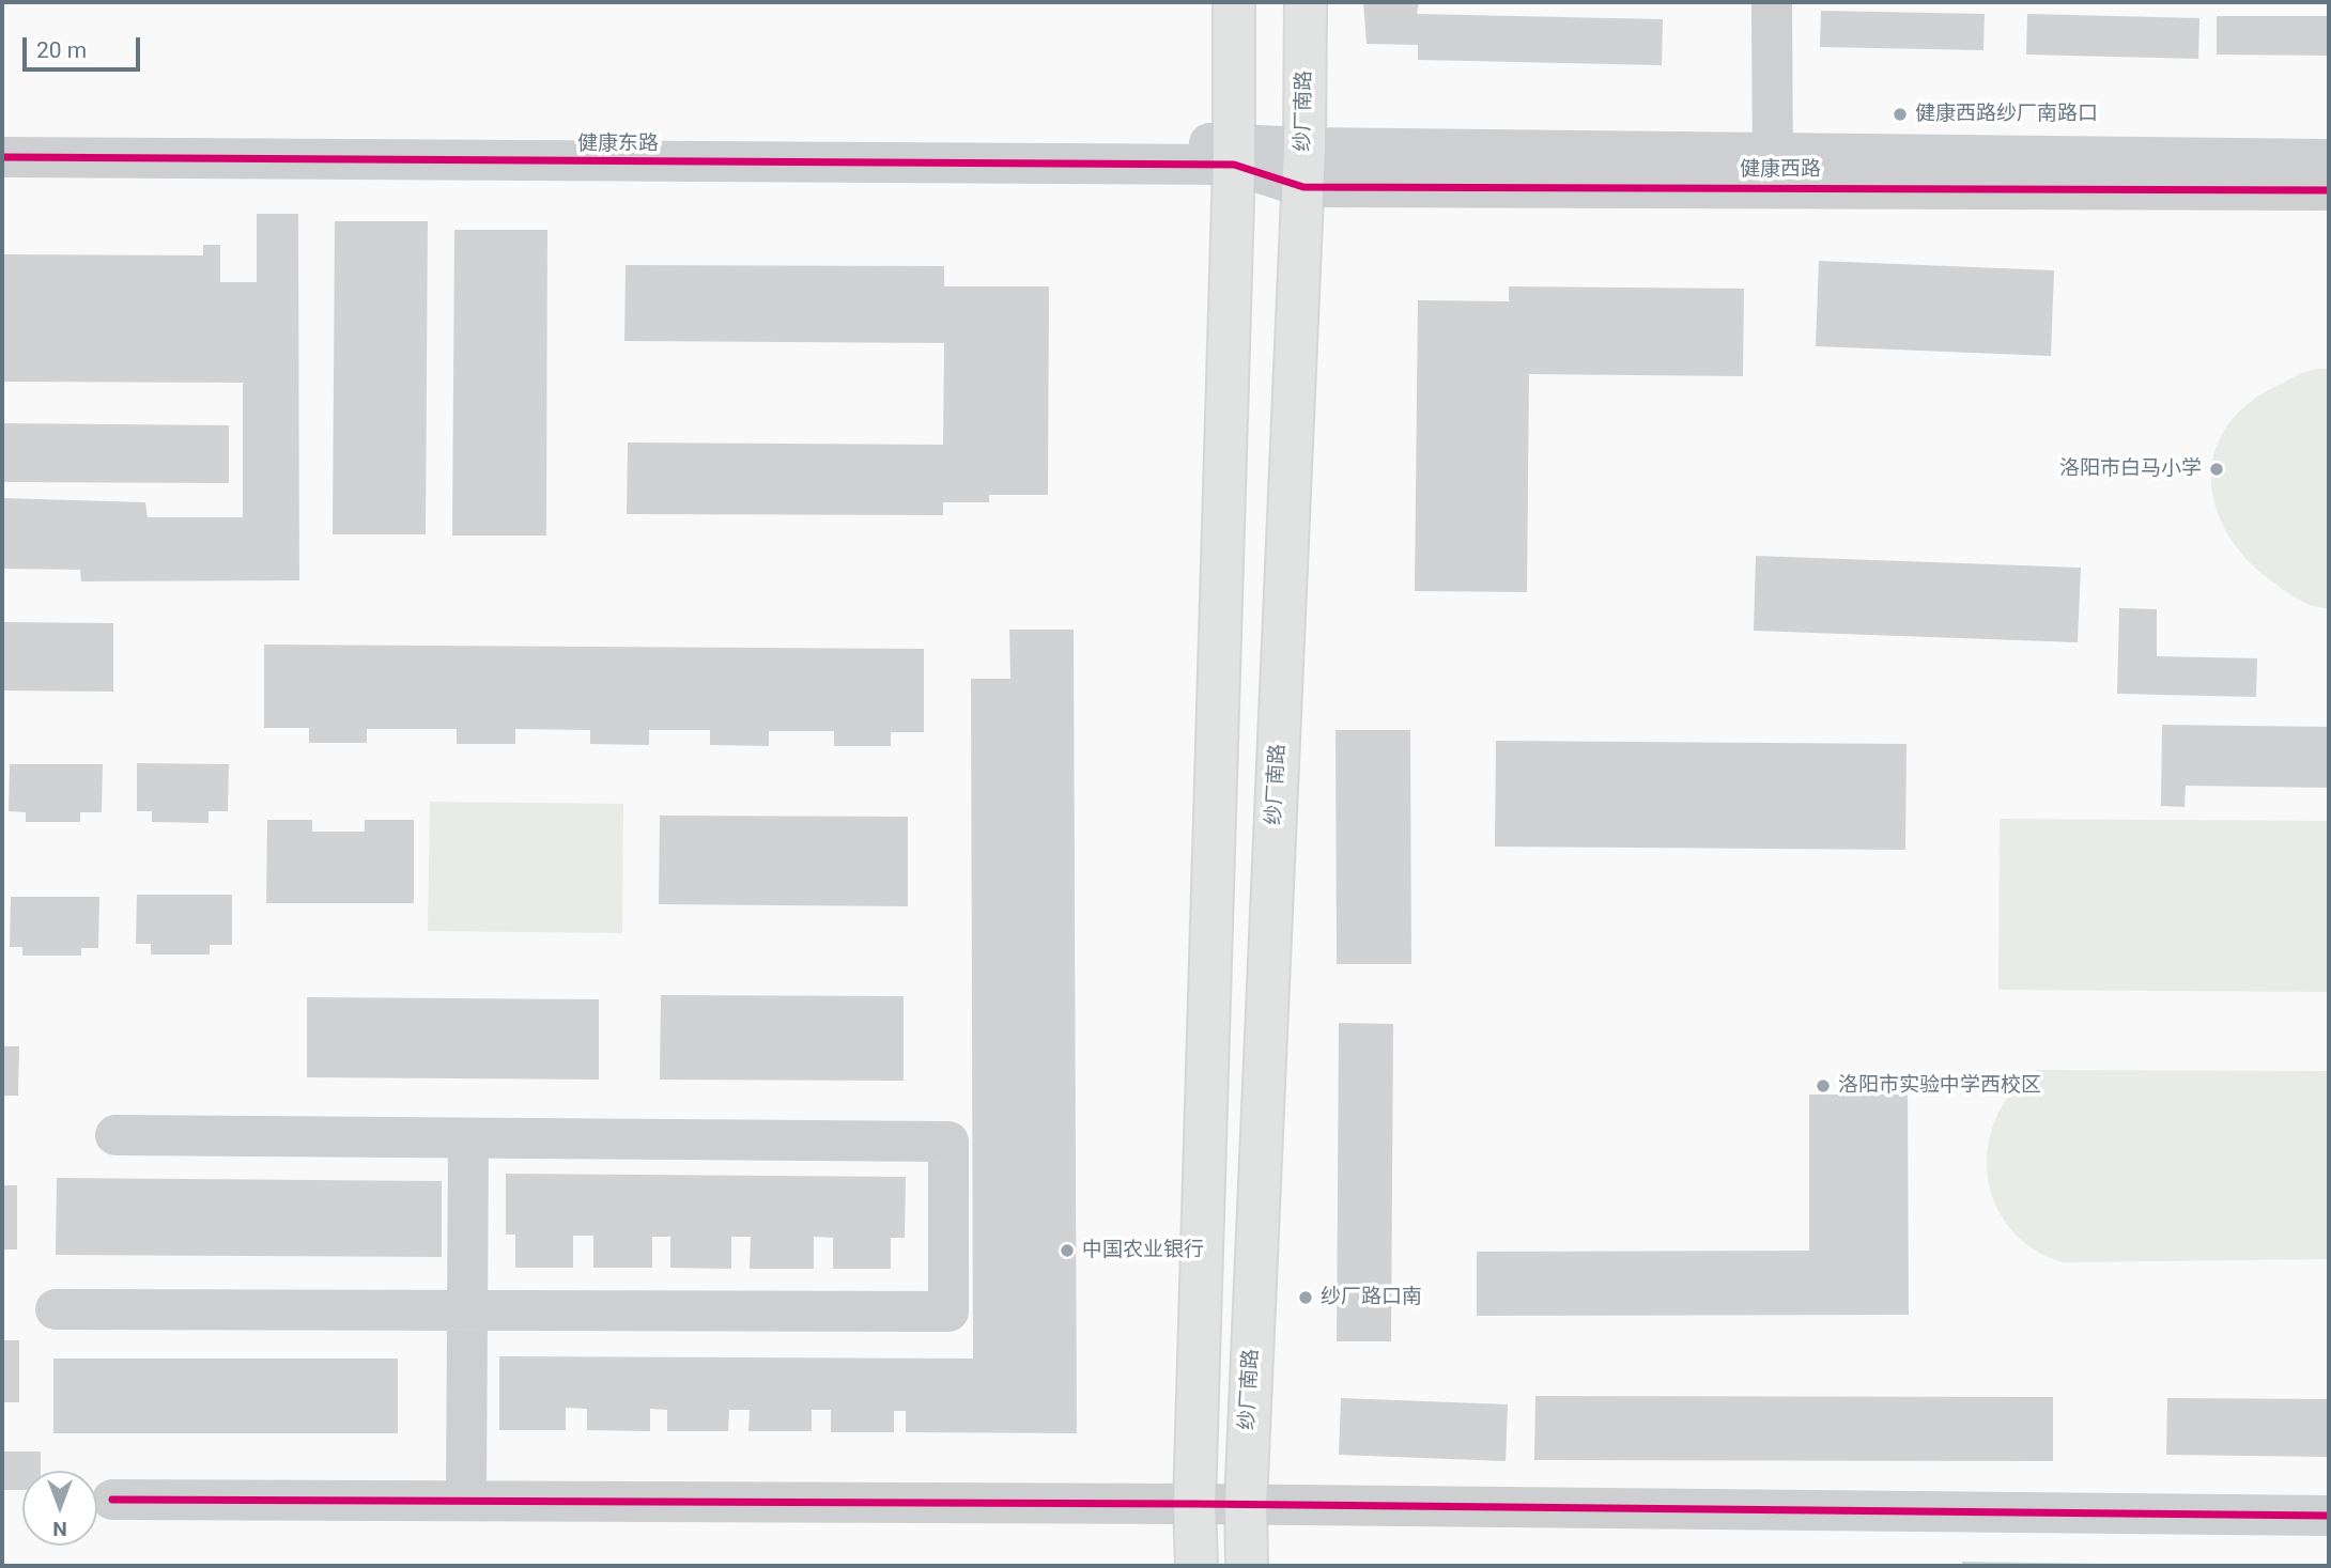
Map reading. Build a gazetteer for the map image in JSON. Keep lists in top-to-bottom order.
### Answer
{
  "streets": {
    "main road": ["纱厂南路"],
    "street": ["健康东路", "健康西路"]
  },
  "crossings": [
    ["纱厂南路", "健康西路"],
    ["健康东路", "健康西路"]
  ],
  "places": [
    "健康西路纱厂南路口",
    "洛阳市白马小学",
    "洛阳市实验中学西校区",
    "中国农业银行",
    "纱厂路口南"
  ],
  "scale_bar": "20 m",
  "north": "bottom"
}
